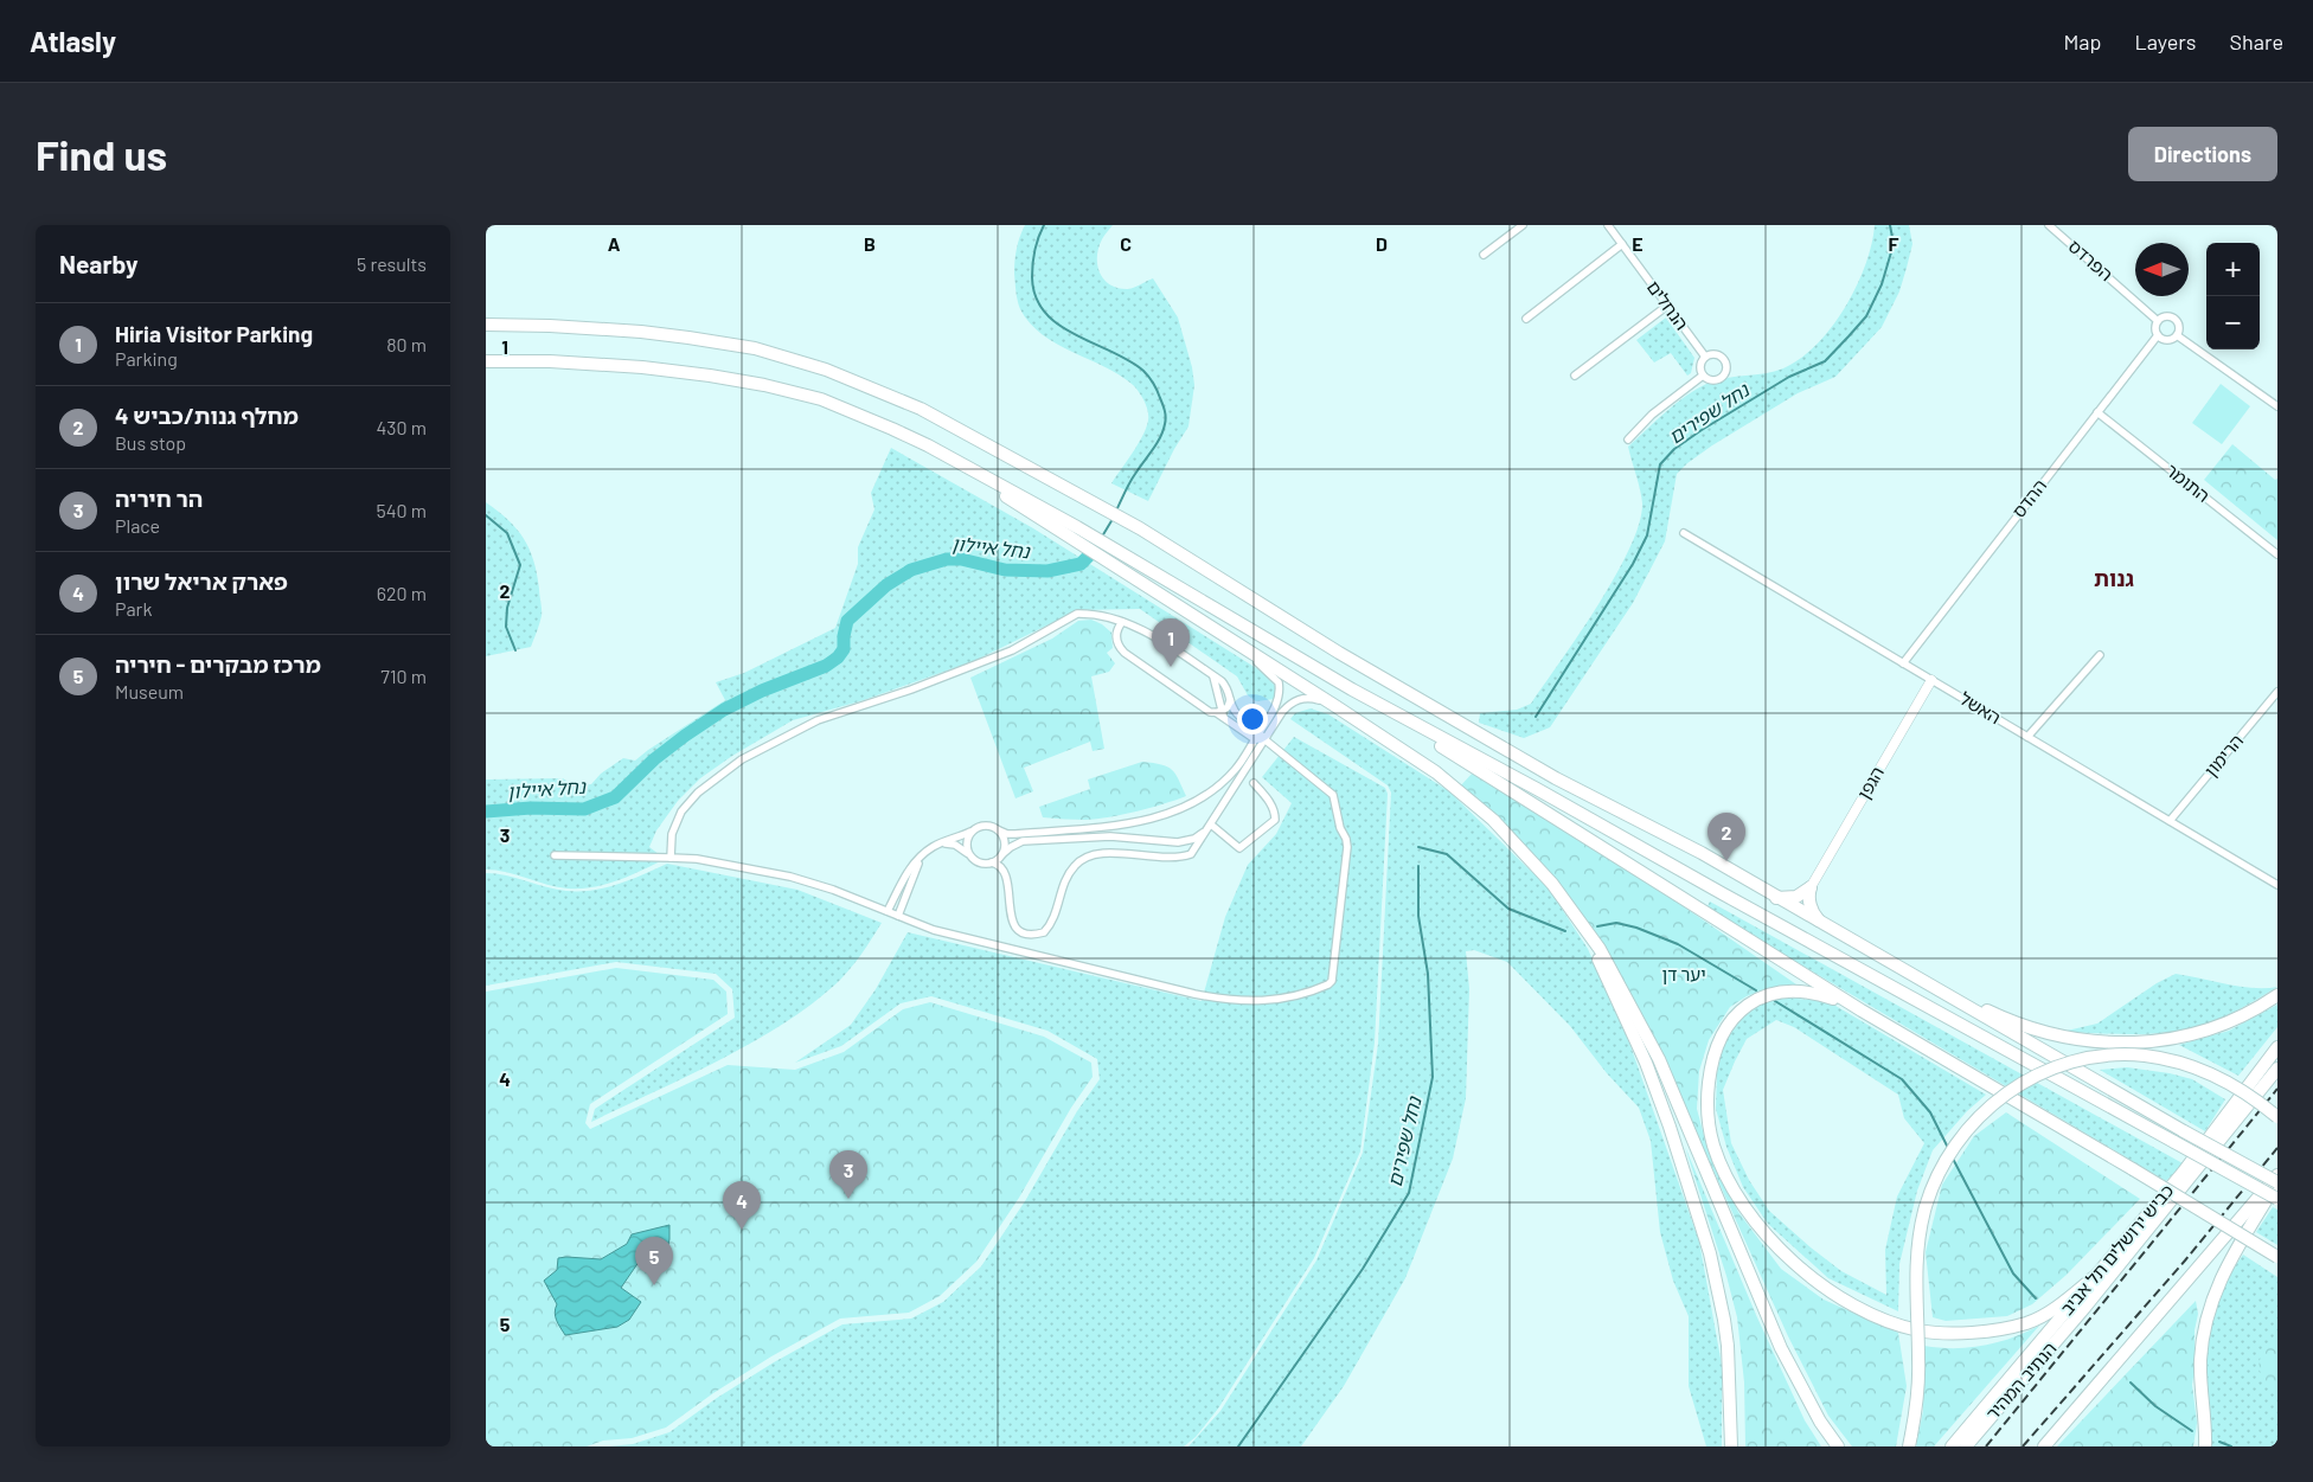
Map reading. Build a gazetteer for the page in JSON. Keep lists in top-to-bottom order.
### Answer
{
  "streets": {
    "highway": ["כביש ירושלים תל אביב", "הנתיב המהיר"],
    "street": [
      "הפרדס",
      "הנחלים",
      "התומר",
      "ההדס",
      "האשל",
      "הרימון",
      "הגפן"
    ]
  },
  "crossings": [
    ["הפרדס", "ההדס"],
    ["התומר", "ההדס"],
    ["ההדס", "האשל"],
    ["האשל", "הרימון"],
    ["האשל", "הגפן"]
  ],
  "districts": ["גנות"],
  "water": ["נחל שפירים", "נחל איילון"],
  "parks": ["יער דן"],
  "north": "left",
  "page": {
    "header": "Atlasly",
    "nav": ["Map", "Layers", "Share"],
    "buttons": "Directions",
    "title": "Find us",
    "heading": ["Nearby", "5 results"],
    "map_buttons": ["+", "−"],
    "list": [
      {
        "mark": "1",
        "name": "Hiria Visitor Parking",
        "note": "Parking",
        "value": "80 m"
      },
      {
        "mark": "2",
        "name": "מחלף גנות/כביש 4",
        "note": "Bus stop",
        "value": "430 m"
      },
      {
        "mark": "3",
        "name": "הר חיריה",
        "note": "Place",
        "value": "540 m"
      },
      {
        "mark": "4",
        "name": "פארק אריאל שרון",
        "note": "Park",
        "value": "620 m"
      },
      {
        "mark": "5",
        "name": "מרכז מבקרים - חיריה",
        "note": "Museum",
        "value": "710 m"
      }
    ],
    "pins": [
      "1",
      "2",
      "3",
      "4",
      "5"
    ]
  },
  "grid": {
    "columns": [
      "A",
      "B",
      "C",
      "D",
      "E",
      "F"
    ],
    "rows": [
      "1",
      "2",
      "3",
      "4",
      "5"
    ]
  }
}
